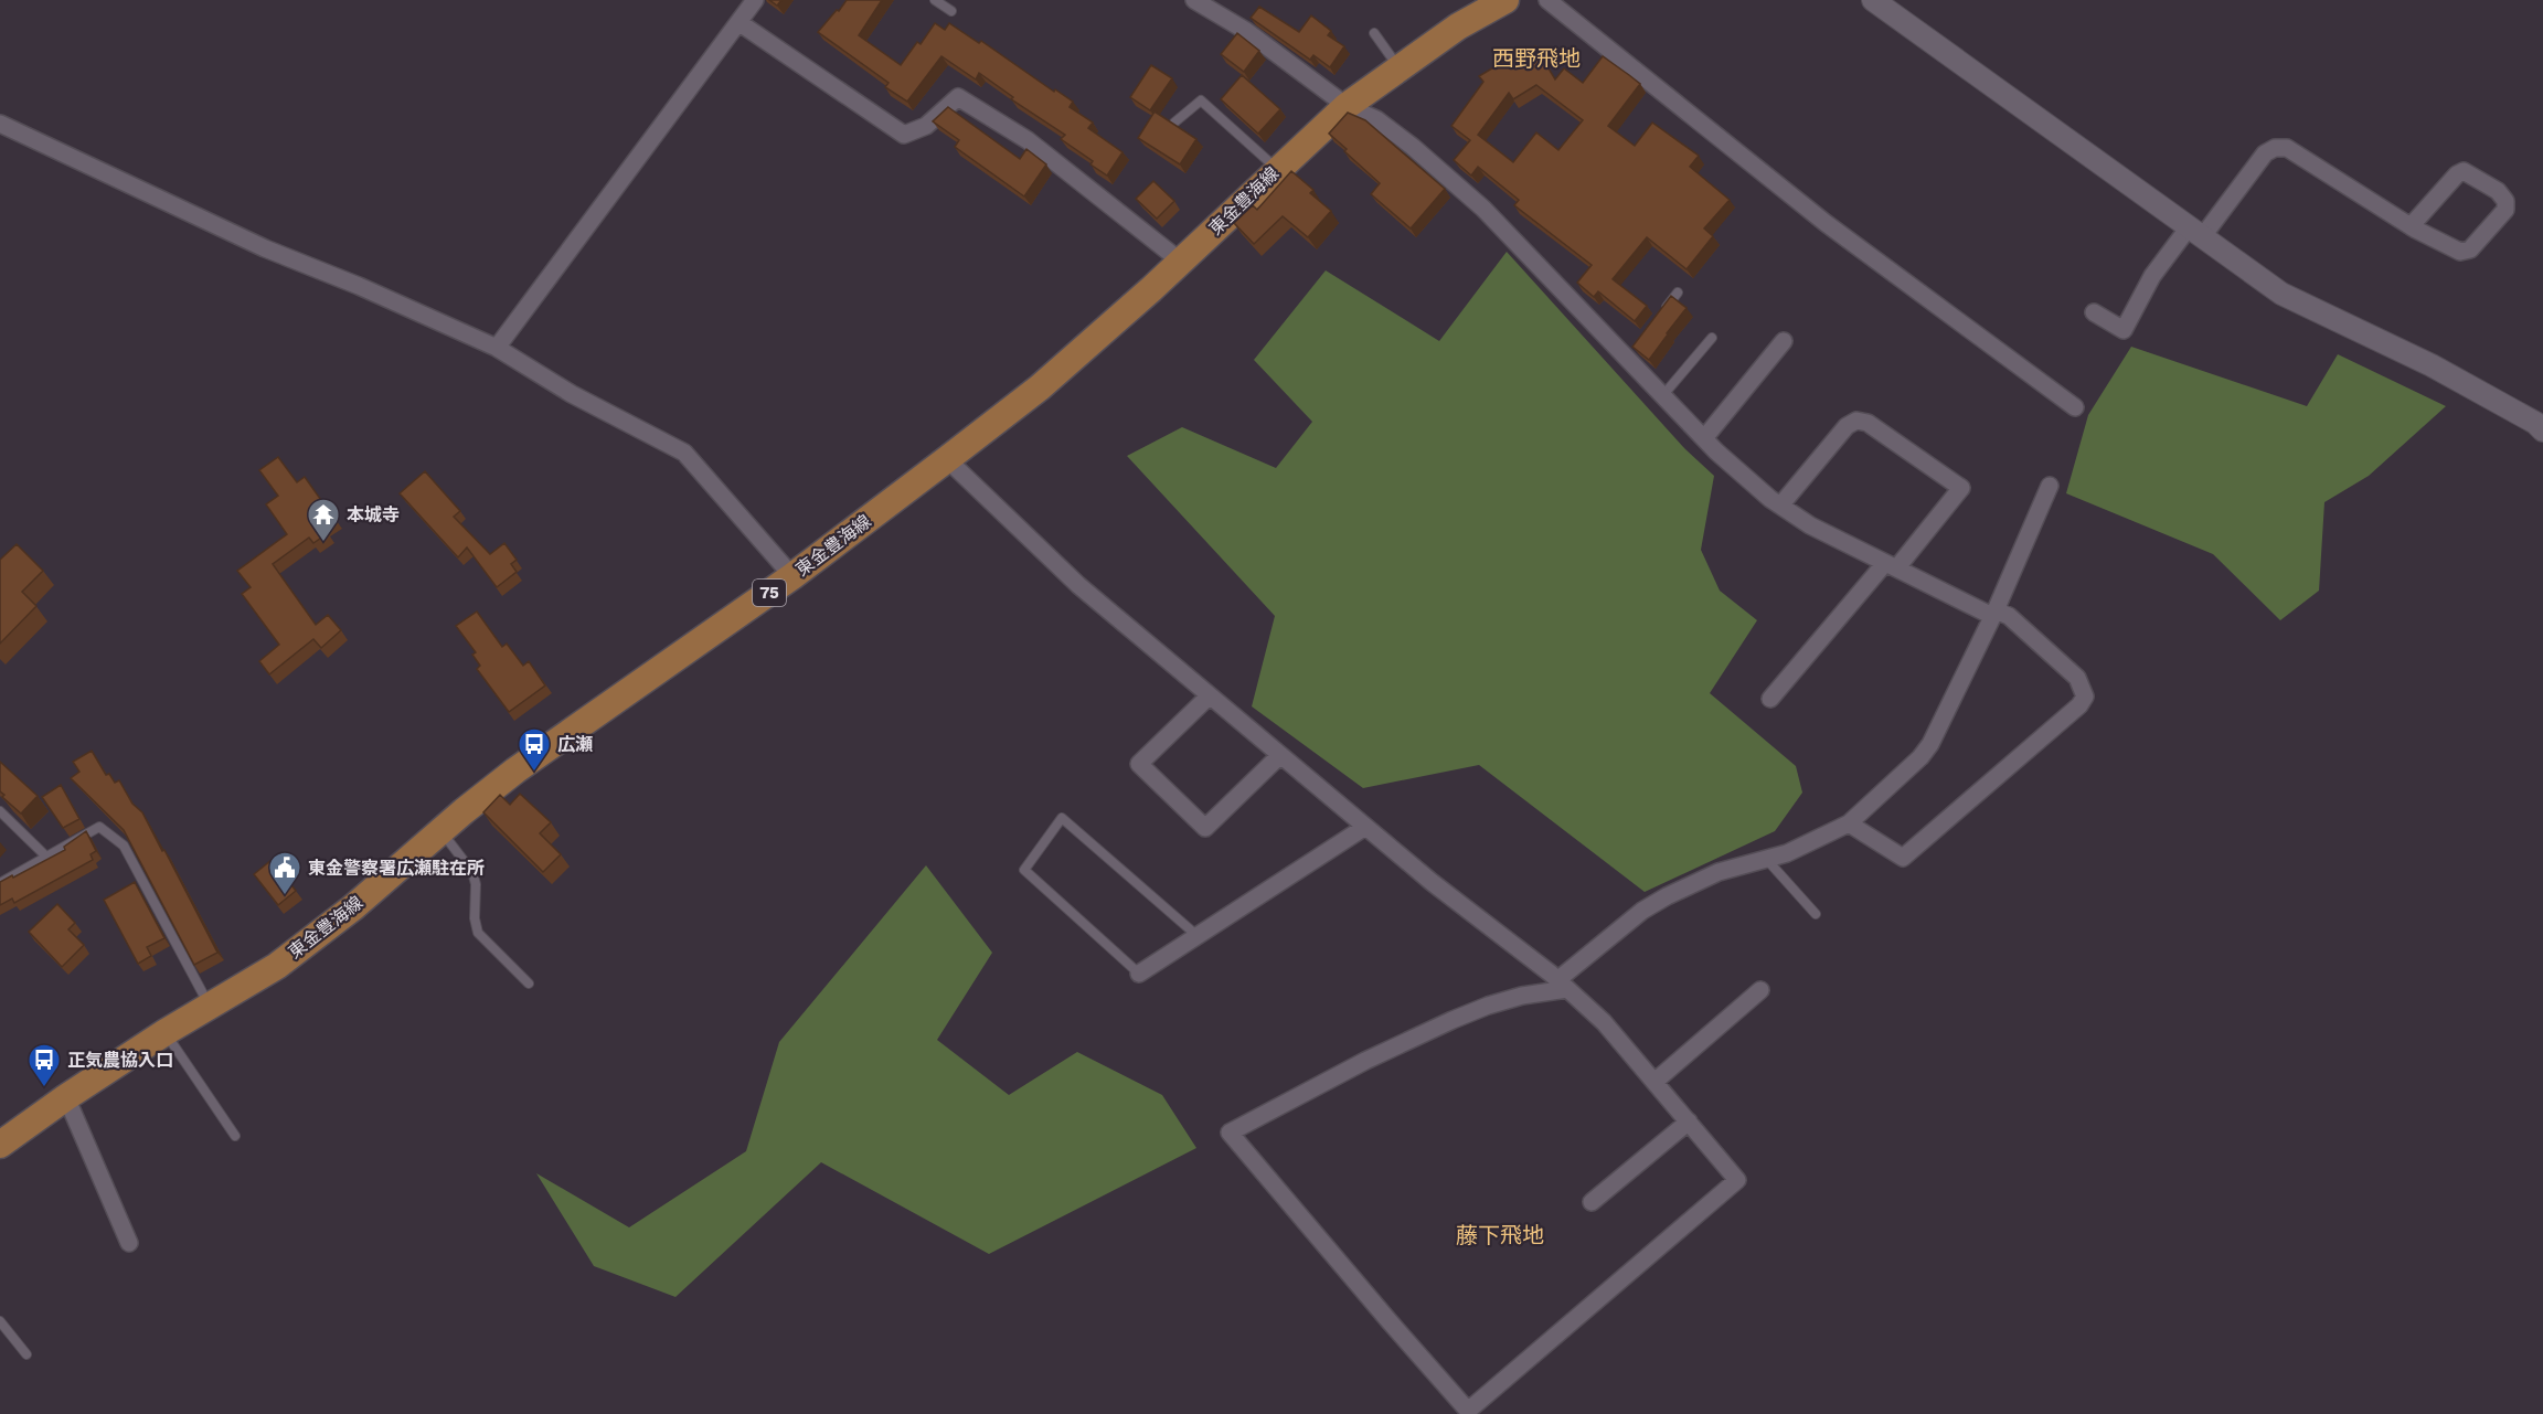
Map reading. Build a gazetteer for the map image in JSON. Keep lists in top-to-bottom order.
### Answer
{
  "streets": {
    "main road": ["東金豊海線", "75"]
  },
  "districts": ["西野飛地", "藤下飛地"],
  "places": {
    "temple": ["本城寺"],
    "bus stop": ["広瀬", "正気農協入口"],
    "public building": ["東金警察署広瀬駐在所"]
  }
}
